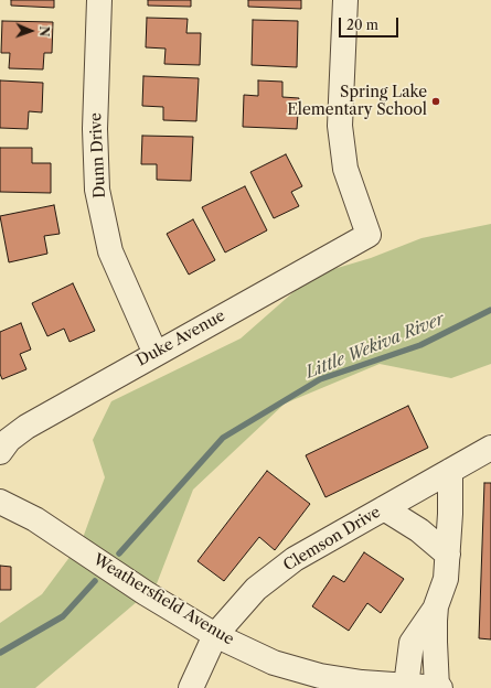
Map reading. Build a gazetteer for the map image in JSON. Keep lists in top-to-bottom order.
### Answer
{
  "streets": {
    "street": [
      "Dunn Drive",
      "Duke Avenue",
      "Clemson Drive",
      "Weathersfield Avenue"
    ]
  },
  "crossings": [
    ["Dunn Drive", "Duke Avenue"],
    ["Clemson Drive", "Weathersfield Avenue"]
  ],
  "water": ["Little Wekiva River"],
  "places": ["Spring Lake Elementary School"],
  "scale_bar": "20 m",
  "north": "right"
}
